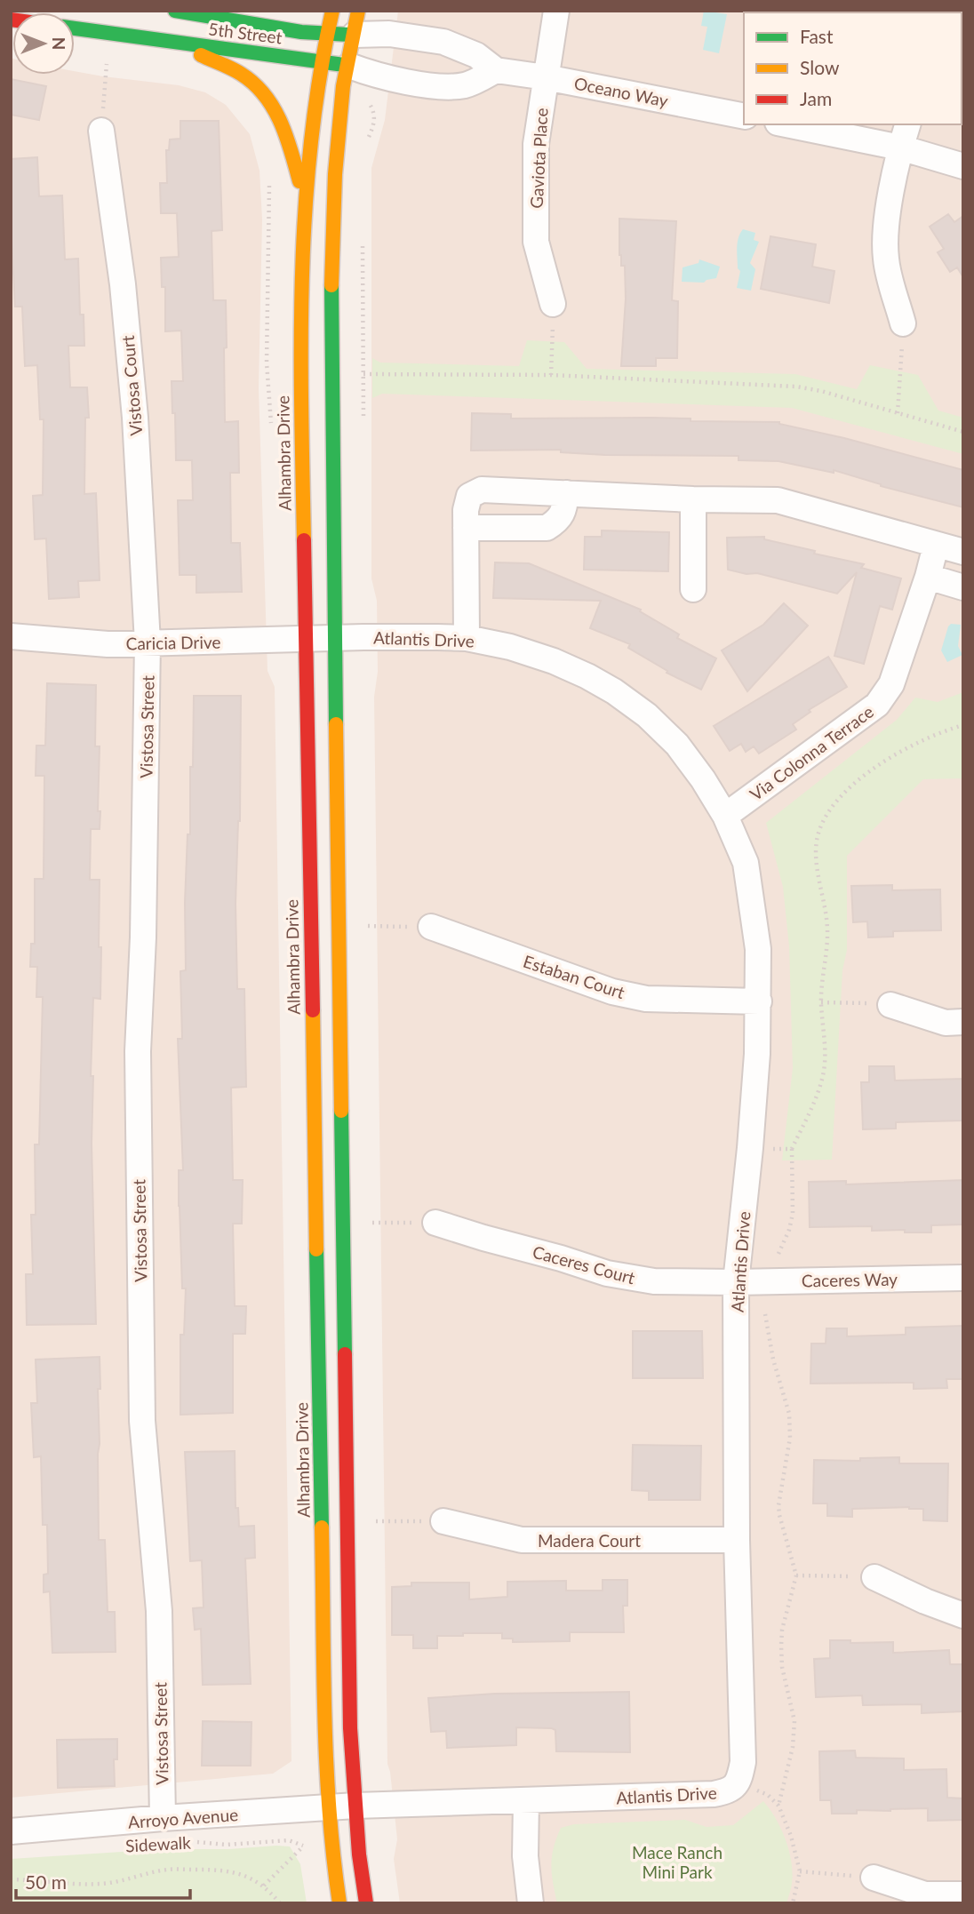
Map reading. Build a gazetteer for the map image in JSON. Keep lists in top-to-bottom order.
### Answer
{
  "streets": {
    "main road": ["5th Street", "Alhambra Drive"],
    "street": [
      "Oceano Way",
      "Gaviota Place",
      "Vistosa Court",
      "Atlantis Drive",
      "Caricia Drive",
      "Vistosa Street",
      "Via Colonna Terrace",
      "Estaban Court",
      "Caceres Court",
      "Caceres Way",
      "Madera Court",
      "Arroyo Avenue"
    ],
    "path": ["Sidewalk"]
  },
  "crossings": [
    ["5th Street", "Oceano Way"],
    ["5th Street", "Alhambra Drive"],
    ["Oceano Way", "Gaviota Place"],
    ["Vistosa Court", "Caricia Drive"],
    ["Vistosa Court", "Vistosa Street"],
    ["Alhambra Drive", "Caricia Drive"],
    ["Alhambra Drive", "Arroyo Avenue"],
    ["Atlantis Drive", "Caricia Drive"],
    ["Atlantis Drive", "Via Colonna Terrace"],
    ["Atlantis Drive", "Estaban Court"],
    ["Atlantis Drive", "Caceres Court"],
    ["Atlantis Drive", "Caceres Way"],
    ["Atlantis Drive", "Madera Court"],
    ["Atlantis Drive", "Arroyo Avenue"],
    ["Caricia Drive", "Vistosa Street"],
    ["Vistosa Street", "Arroyo Avenue"],
    ["Caceres Court", "Caceres Way"]
  ],
  "parks": ["Mace Ranch Mini Park"],
  "legend": ["Fast", "Slow", "Jam"],
  "scale_bar": "50 m",
  "north": "right"
}
